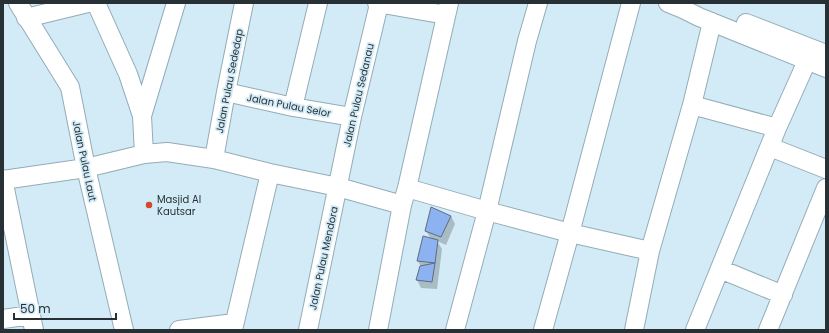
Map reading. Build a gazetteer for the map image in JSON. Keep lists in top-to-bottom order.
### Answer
{
  "streets": {
    "street": [
      "Jalan Pulau Sededap",
      "Jalan Pulau Sedanau",
      "Jalan Pulau Selor",
      "Jalan Pulau Laut",
      "Jalan Pulau Mendora"
    ]
  },
  "crossings": [
    ["Jalan Pulau Sededap", "Jalan Pulau Selor"],
    ["Jalan Pulau Sedanau", "Jalan Pulau Selor"],
    ["Jalan Pulau Sedanau", "Jalan Pulau Mendora"]
  ],
  "places": ["Masjid Al Kautsar"],
  "scale_bar": "50 m"
}
